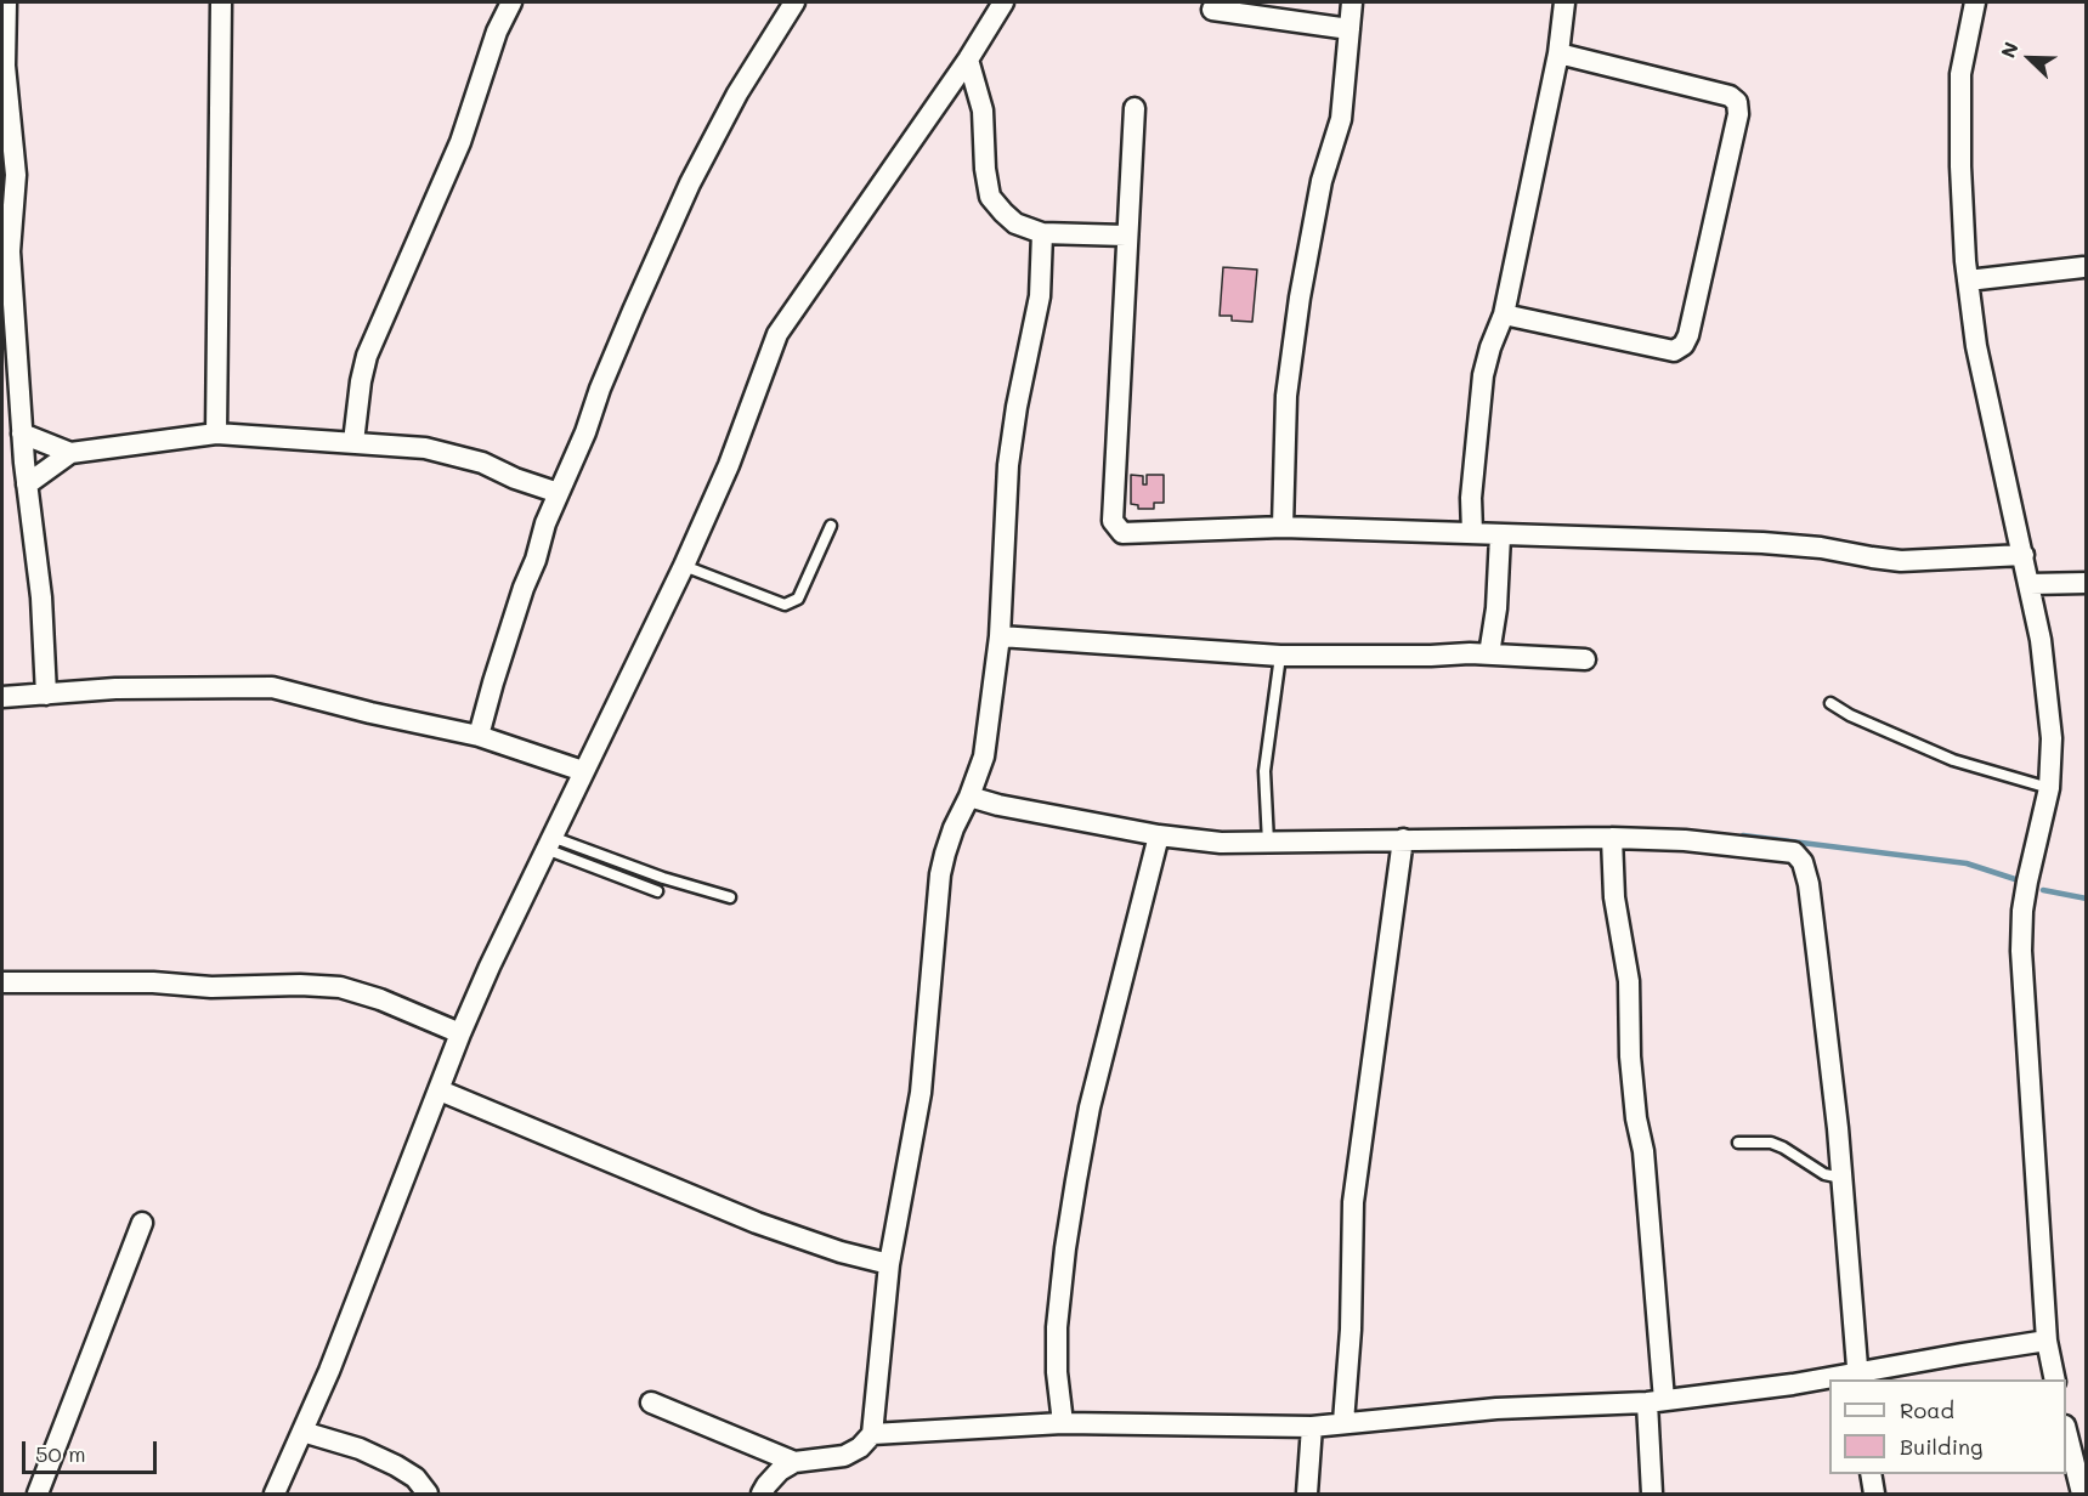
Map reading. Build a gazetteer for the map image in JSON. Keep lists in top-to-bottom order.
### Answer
{
  "legend": ["Road", "Building"],
  "scale_bar": "50 m",
  "north": "top left"
}
